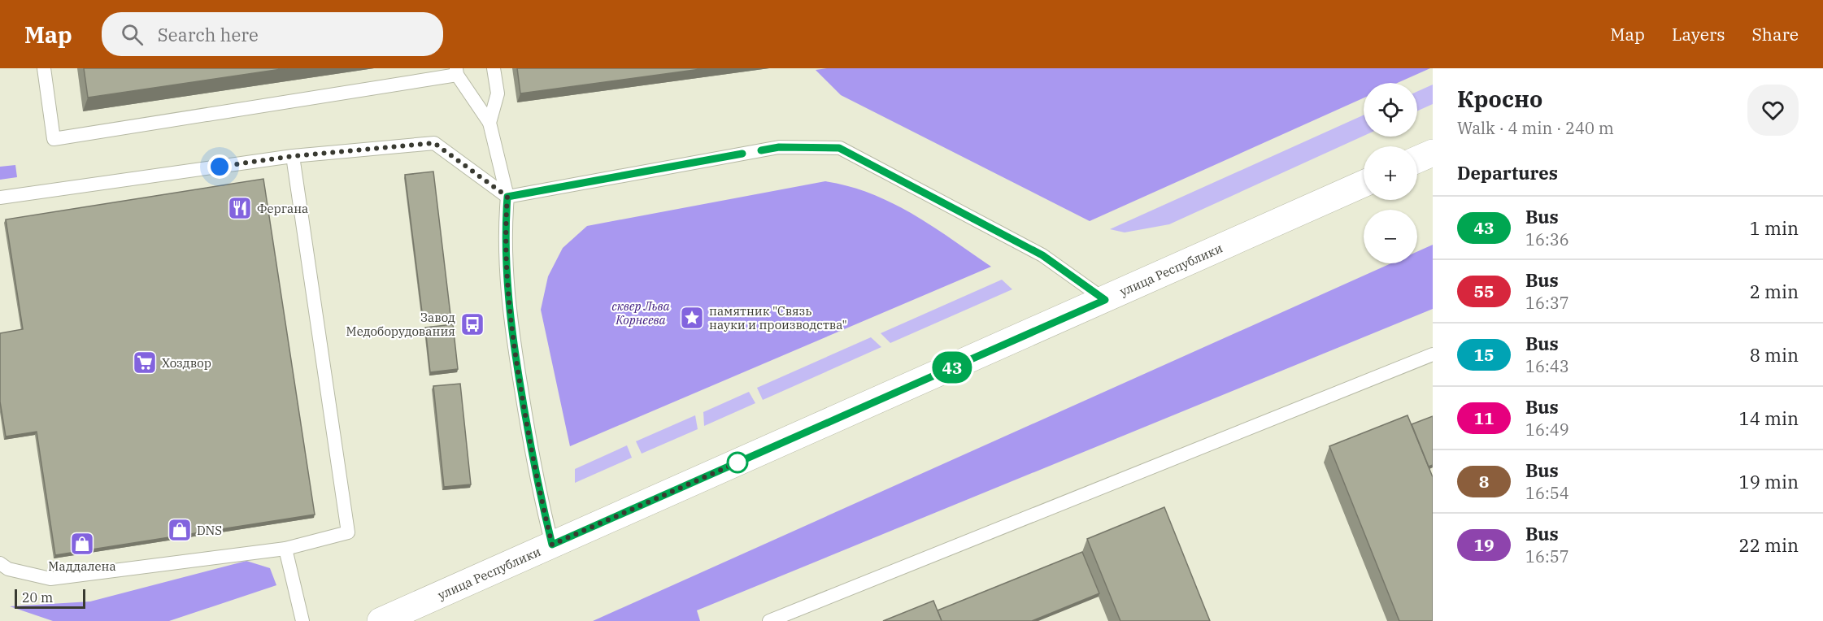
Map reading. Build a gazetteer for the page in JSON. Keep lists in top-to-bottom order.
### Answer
{
  "streets": {
    "main road": ["улица Республики"]
  },
  "parks": ["сквер Льва Корнеева"],
  "places": {
    "restaurant": ["Фергана"],
    "place": ["памятник \"Связь науки и производства\""],
    "bus stop": ["Завод Медоборудования"],
    "supermarket": ["Хоздвор"],
    "shop": ["DNS", "Маддалена"]
  },
  "lines": ["bus line 43"],
  "scale_bar": "20 m",
  "page": {
    "header": "Map",
    "search": "Search here",
    "nav": ["Map", "Layers", "Share"],
    "on_map": "43",
    "heading": [
      ["Кросно", "Walk · 4 min · 240 m"],
      "Departures"
    ],
    "map_buttons": ["+", "−"],
    "list": [
      {
        "mark": "43",
        "name": "Bus",
        "note": "16:36",
        "value": "1 min"
      },
      {
        "mark": "55",
        "name": "Bus",
        "note": "16:37",
        "value": "2 min"
      },
      {
        "mark": "15",
        "name": "Bus",
        "note": "16:43",
        "value": "8 min"
      },
      {
        "mark": "11",
        "name": "Bus",
        "note": "16:49",
        "value": "14 min"
      },
      {
        "mark": "8",
        "name": "Bus",
        "note": "16:54",
        "value": "19 min"
      },
      {
        "mark": "19",
        "name": "Bus",
        "note": "16:57",
        "value": "22 min"
      }
    ],
    "scale": "20 m"
  }
}
